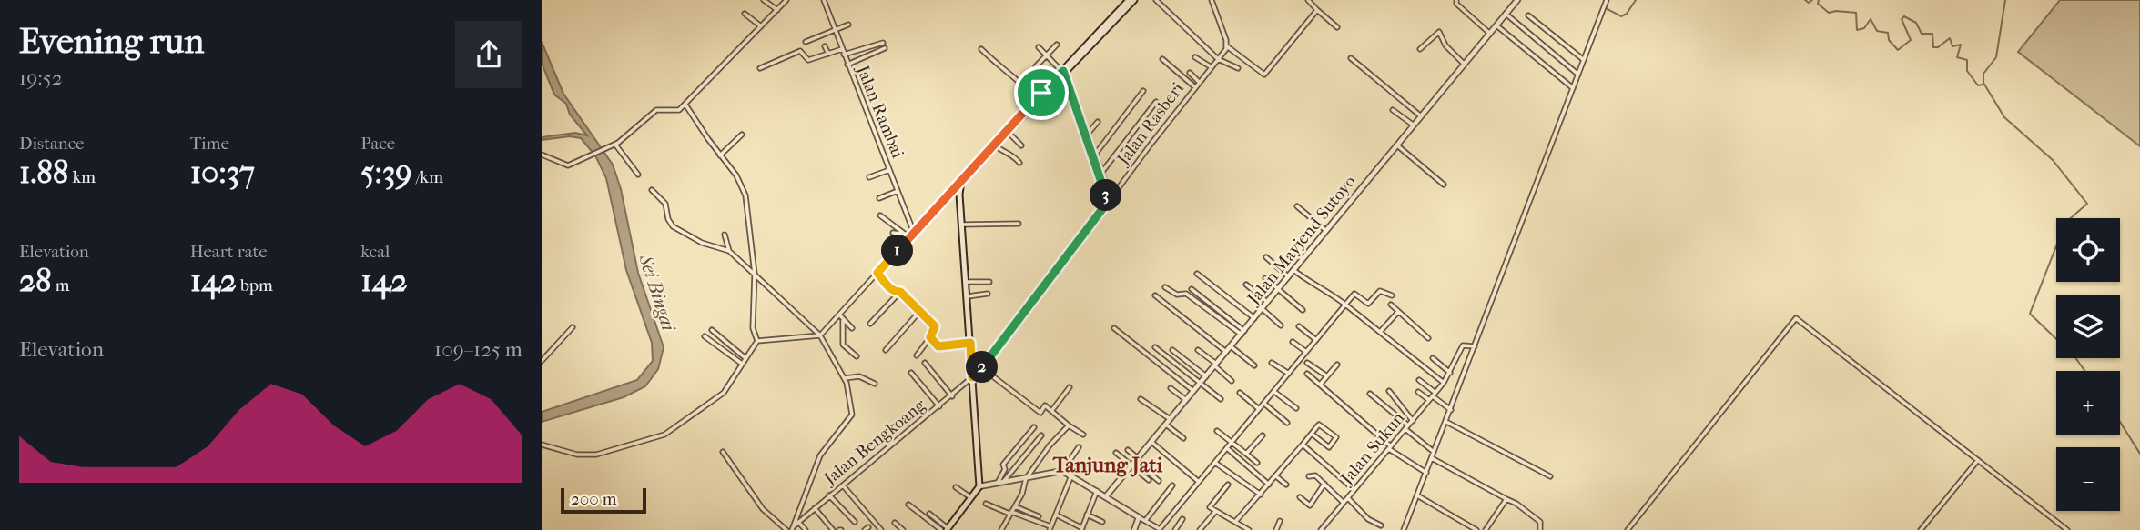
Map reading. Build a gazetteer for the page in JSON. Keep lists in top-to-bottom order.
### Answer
{
  "streets": {
    "street": [
      "Jalan Rambai",
      "Jalan Rasberi",
      "Jalan Mayjend Sutoyo",
      "Jalan Bengkoang",
      "Jalan Sukun"
    ]
  },
  "crossings": [
    ["Jalan Rasberi", "Jalan Bengkoang"]
  ],
  "districts": ["Tanjung Jati"],
  "water": ["Sei Bingai"],
  "scale_bar": "200 m",
  "page": {
    "heading": ["Evening run", "19:52"],
    "stats": [
      ["Distance", "1.88 km"],
      ["Time", "10:37"],
      ["Pace", "5:39 /km"],
      ["Elevation", "28 m"],
      ["Heart rate", "142 bpm"],
      ["kcal", "142"]
    ],
    "pins": ["3", "1", "2"],
    "map_buttons": ["+", "−"],
    "chart": ["Elevation", "109–125 m"],
    "scale": "200 m"
  }
}
